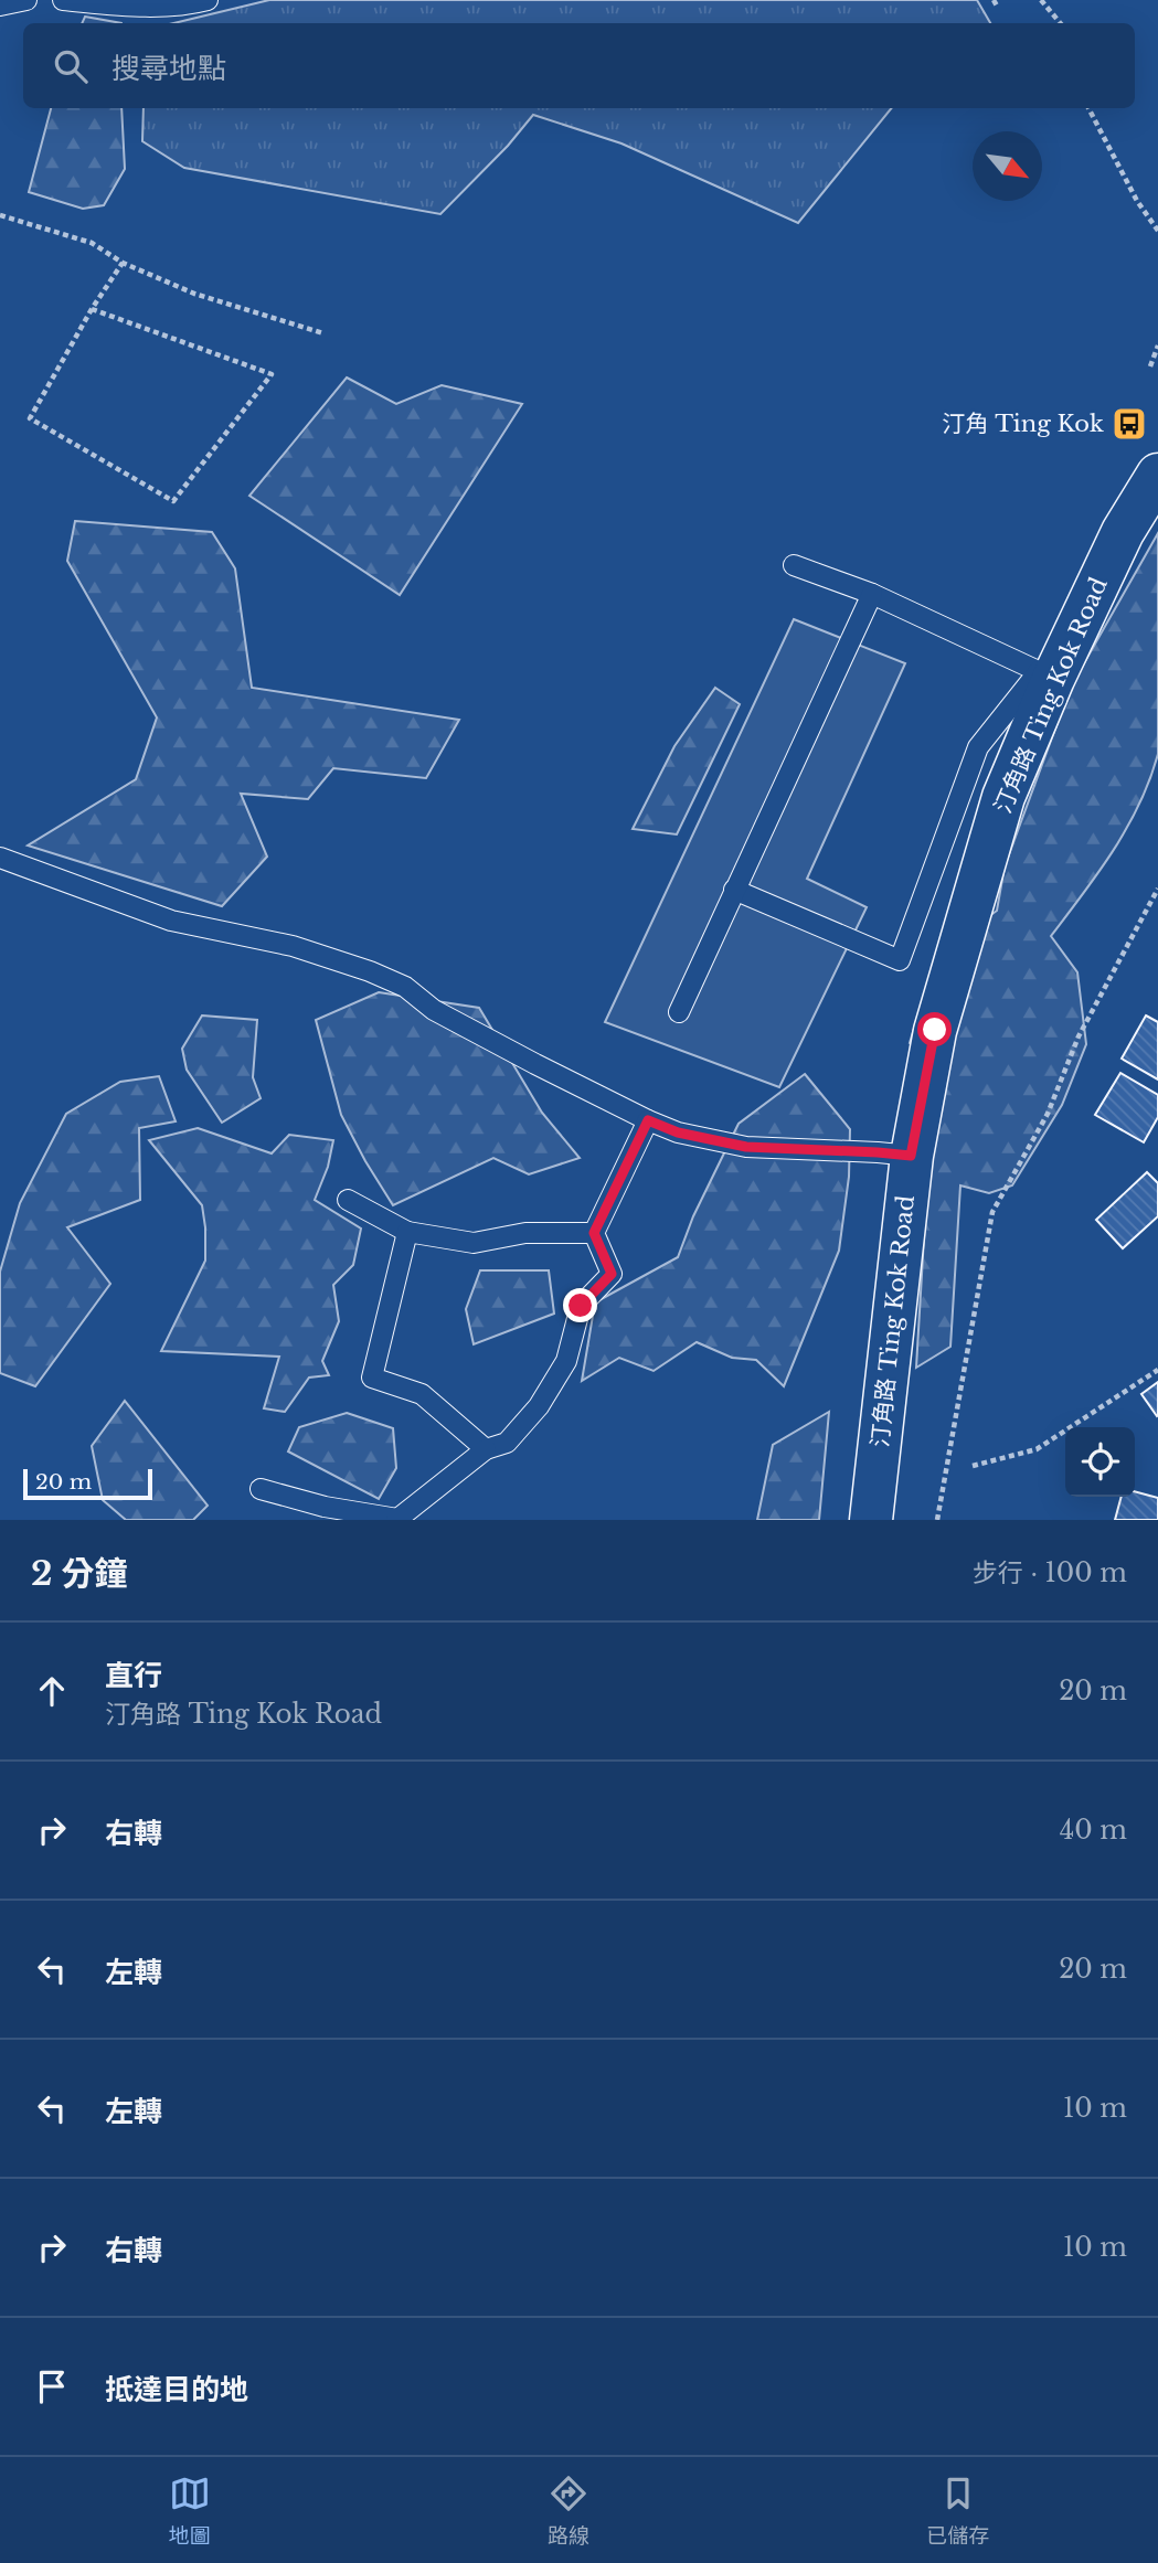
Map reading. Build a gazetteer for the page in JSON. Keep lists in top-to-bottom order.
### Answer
{
  "streets": {
    "main road": ["汀角路 Ting Kok Road"]
  },
  "places": {
    "bus stop": ["汀角 Ting Kok"]
  },
  "scale_bar": "20 m",
  "north": "bottom right",
  "page": {
    "search": "搜尋地點",
    "scale": "20 m",
    "heading": ["2 分鐘", "步行 · 100 m"],
    "list": [
      ["直行", "汀角路 Ting Kok Road", "20 m"],
      ["右轉", "40 m"],
      ["左轉", "20 m"],
      ["左轉", "10 m"],
      ["右轉", "10 m"],
      "抵達目的地"
    ],
    "nav": ["地圖", "路線", "已儲存"]
  }
}
